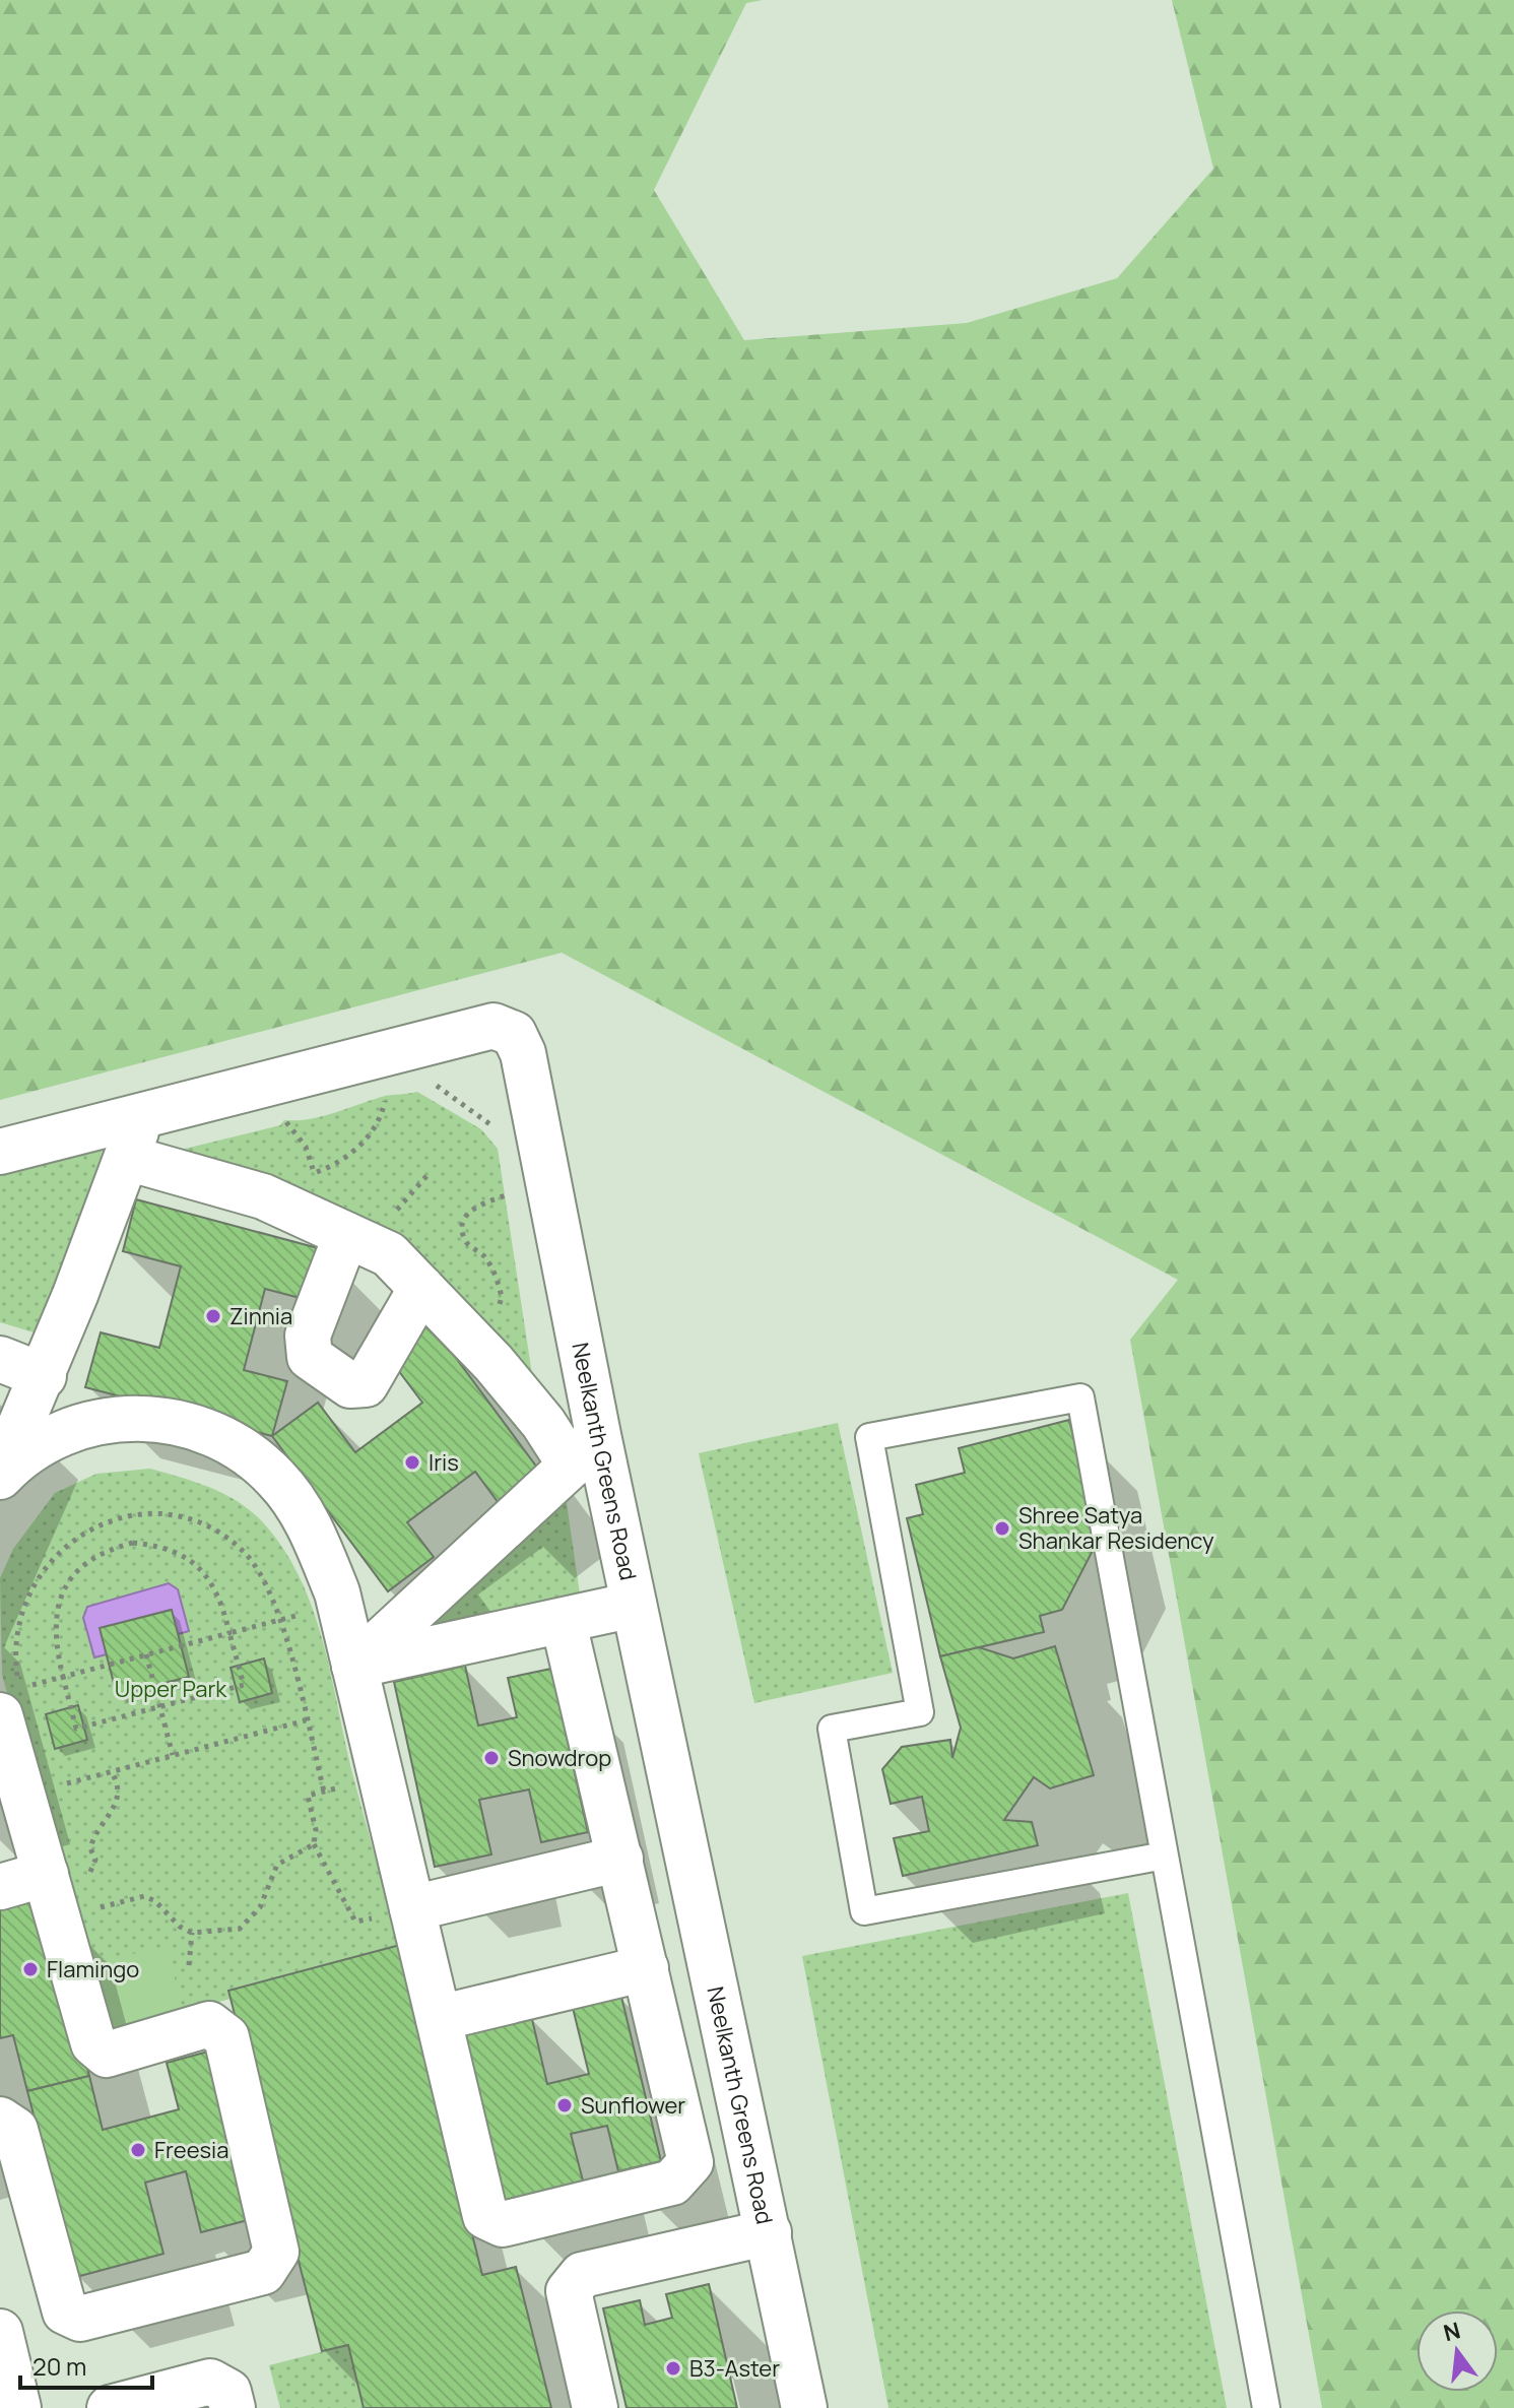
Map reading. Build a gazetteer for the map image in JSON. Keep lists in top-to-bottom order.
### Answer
{
  "streets": {
    "street": ["Neelkanth Greens Road"]
  },
  "parks": ["Upper Park"],
  "places": [
    "Zinnia",
    "Iris",
    "Shree Satya Shankar Residency",
    "Snowdrop",
    "Flamingo",
    "Sunflower",
    "Freesia",
    "B3-Aster"
  ],
  "scale_bar": "20 m",
  "north": "top"
}
